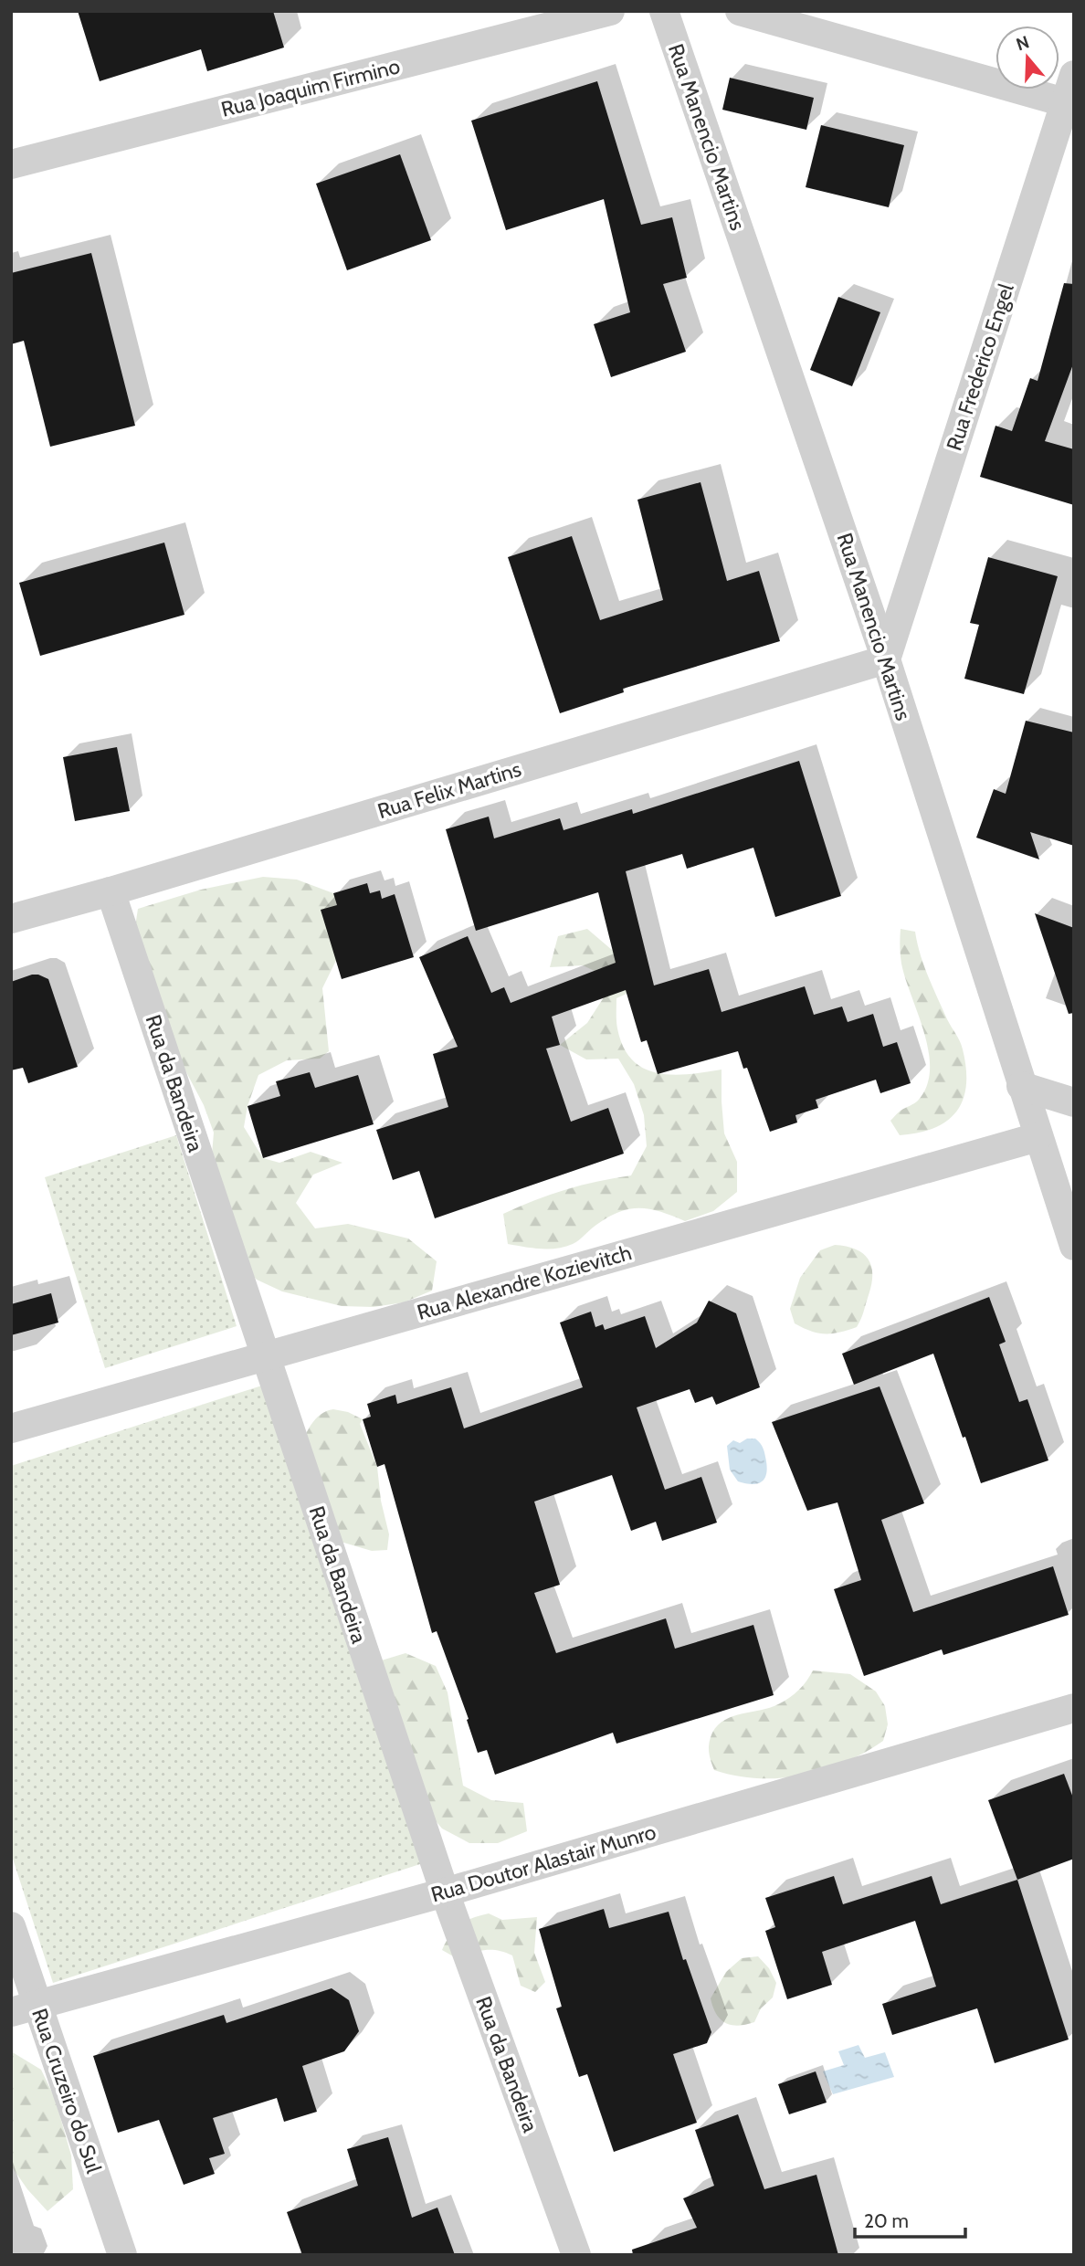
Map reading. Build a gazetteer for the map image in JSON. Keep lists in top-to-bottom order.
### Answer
{
  "streets": {
    "street": [
      "Rua Joaquim Firmino",
      "Rua Manencio Martins",
      "Rua Frederico Engel",
      "Rua Felix Martins",
      "Rua da Bandeira",
      "Rua Alexandre Kozievitch",
      "Rua Doutor Alastair Munro",
      "Rua Cruzeiro do Sul"
    ]
  },
  "crossings": [
    ["Rua Manencio Martins", "Rua Frederico Engel"],
    ["Rua Manencio Martins", "Rua Felix Martins"],
    ["Rua Manencio Martins", "Rua Alexandre Kozievitch"],
    ["Rua Frederico Engel", "Rua Felix Martins"],
    ["Rua Felix Martins", "Rua da Bandeira"],
    ["Rua da Bandeira", "Rua Alexandre Kozievitch"],
    ["Rua da Bandeira", "Rua Doutor Alastair Munro"],
    ["Rua Doutor Alastair Munro", "Rua Cruzeiro do Sul"]
  ],
  "scale_bar": "20 m",
  "north": "top"
}
